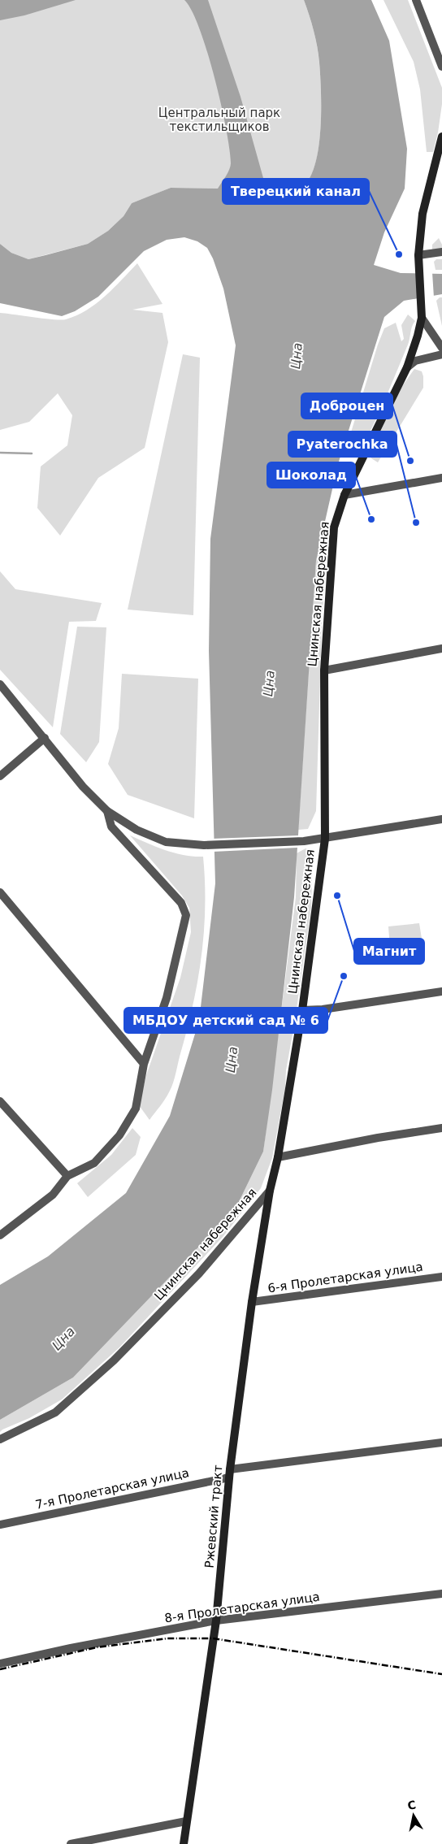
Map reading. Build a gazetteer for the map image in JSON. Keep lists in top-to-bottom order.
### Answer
{
  "streets": {
    "main road": ["Цнинская набережная", "Ржевский тракт"],
    "street": ["6-я Пролетарская улица", "7-я Пролетарская улица", "8-я Пролетарская улица"]
  },
  "crossings": [
    ["Цнинская набережная", "Ржевский тракт"],
    ["6-я Пролетарская улица", "Ржевский тракт"],
    ["7-я Пролетарская улица", "Ржевский тракт"],
    ["Ржевский тракт", "8-я Пролетарская улица"]
  ],
  "water": ["Цна"],
  "parks": ["Центральный парк текстильщиков"],
  "places": [
    "Тверецкий канал",
    "Доброцен",
    "Шоколад",
    "Pyaterochka",
    "Магнит",
    "МБДОУ детский сад № 6"
  ],
  "north": "top"
}
